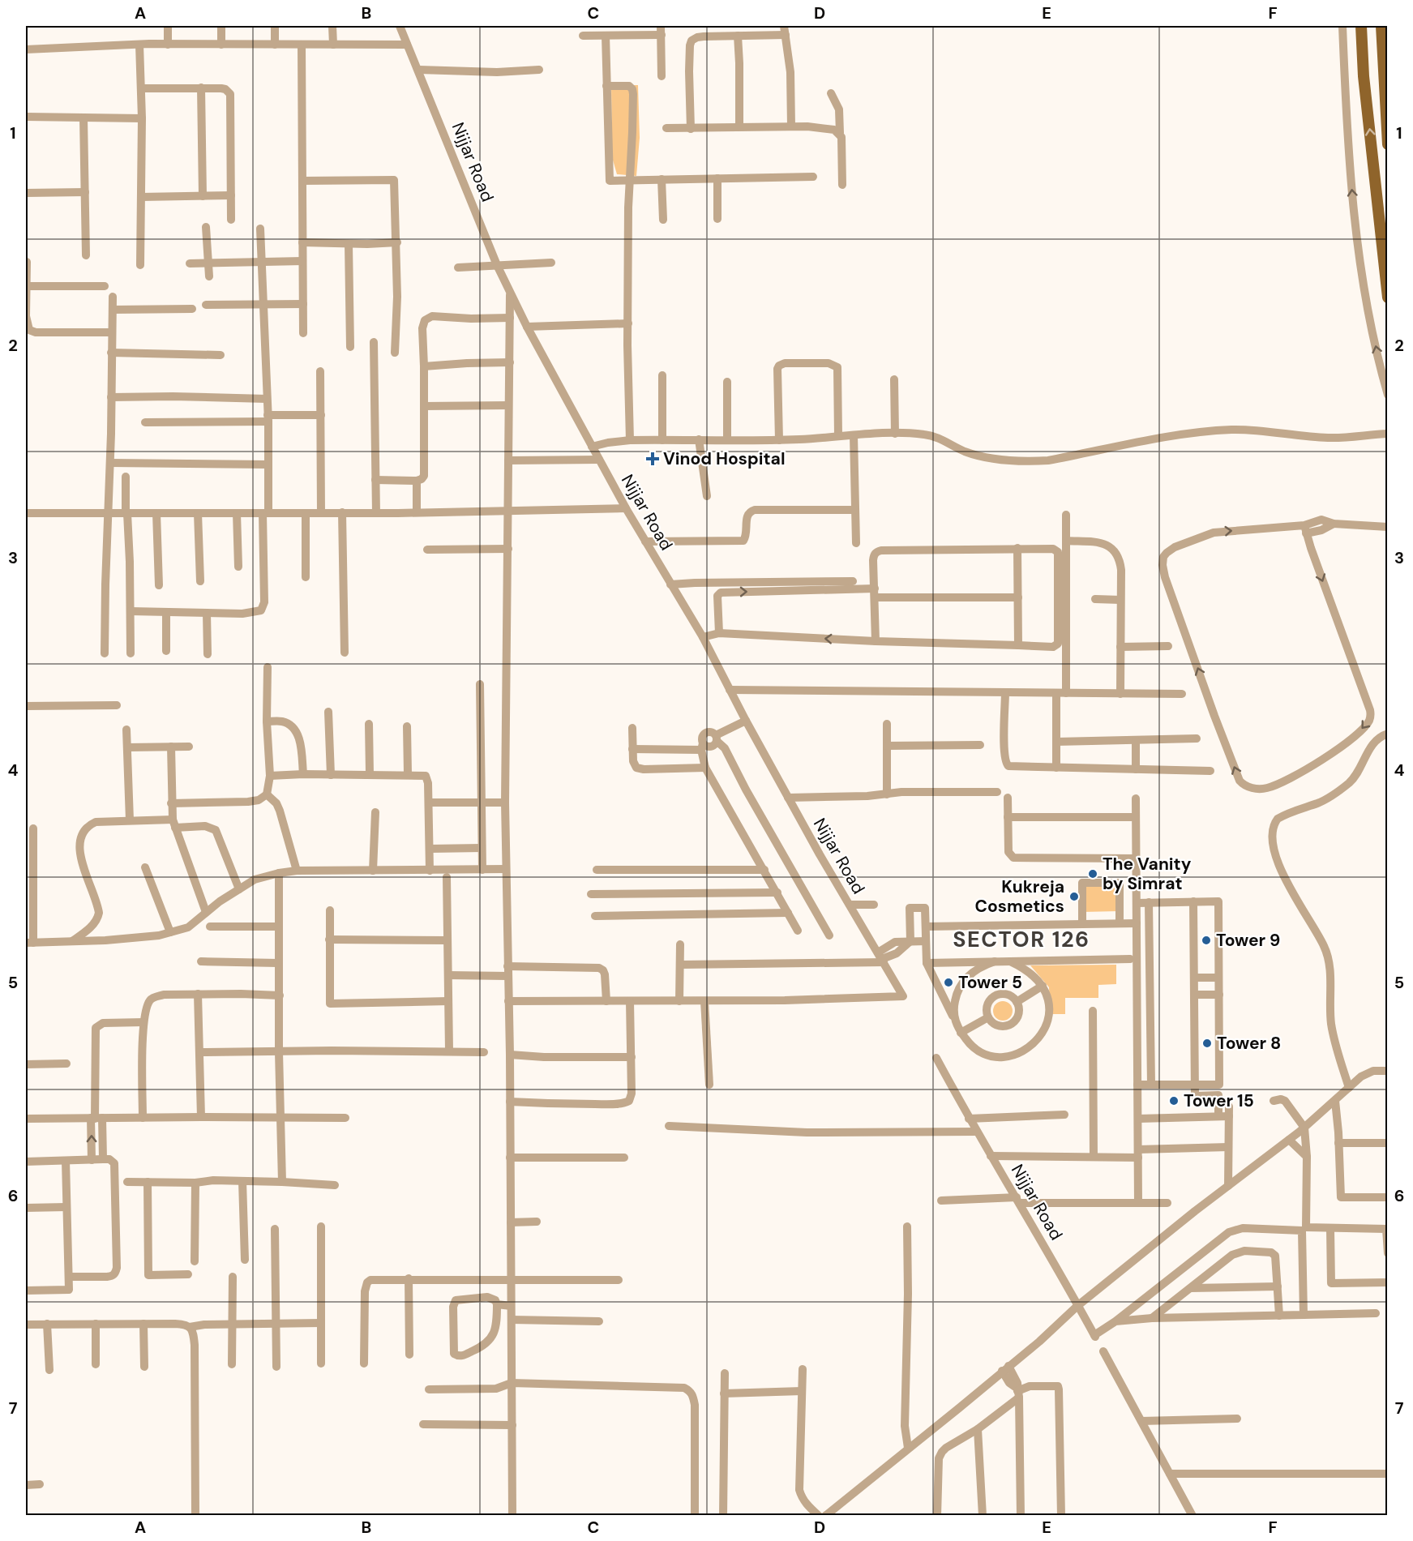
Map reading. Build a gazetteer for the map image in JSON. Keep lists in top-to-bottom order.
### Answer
{
  "streets": {
    "street": ["Nijjar Road"]
  },
  "districts": ["SECTOR 126"],
  "places": {
    "health": ["Vinod Hospital"],
    "other": [
      "The Vanity by Simrat",
      "Kukreja Cosmetics",
      "Tower 9",
      "Tower 5",
      "Tower 8",
      "Tower 15"
    ]
  },
  "grid": {
    "columns": [
      "A",
      "B",
      "C",
      "D",
      "E",
      "F"
    ],
    "rows": [
      "1",
      "2",
      "3",
      "4",
      "5",
      "6",
      "7"
    ]
  }
}
